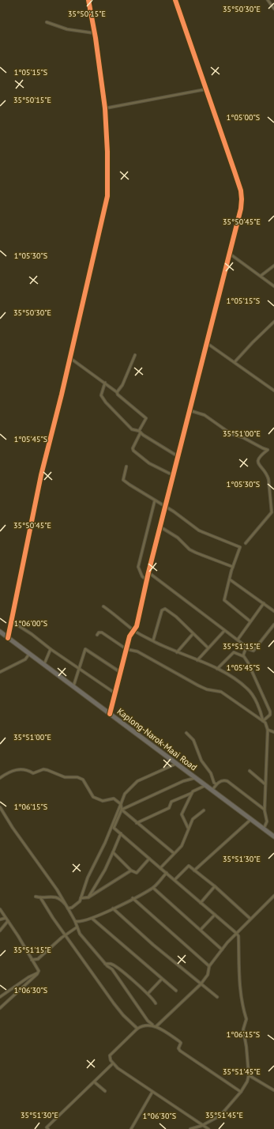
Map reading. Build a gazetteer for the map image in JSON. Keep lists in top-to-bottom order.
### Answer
{
  "streets": {
    "highway": ["Kaplong-Narok-Maai Road"]
  },
  "coordinates": [
    "35°50'30\"E",
    "35°50'15\"E",
    "1°05'15\"S",
    "1°05'00\"S",
    "35°50'45\"E",
    "1°05'30\"S",
    "35°51'00\"E",
    "1°05'45\"S",
    "1°06'00\"S",
    "35°51'15\"E",
    "1°06'15\"S",
    "35°51'30\"E",
    "1°06'30\"S",
    "35°51'45\"E"
  ]
}
